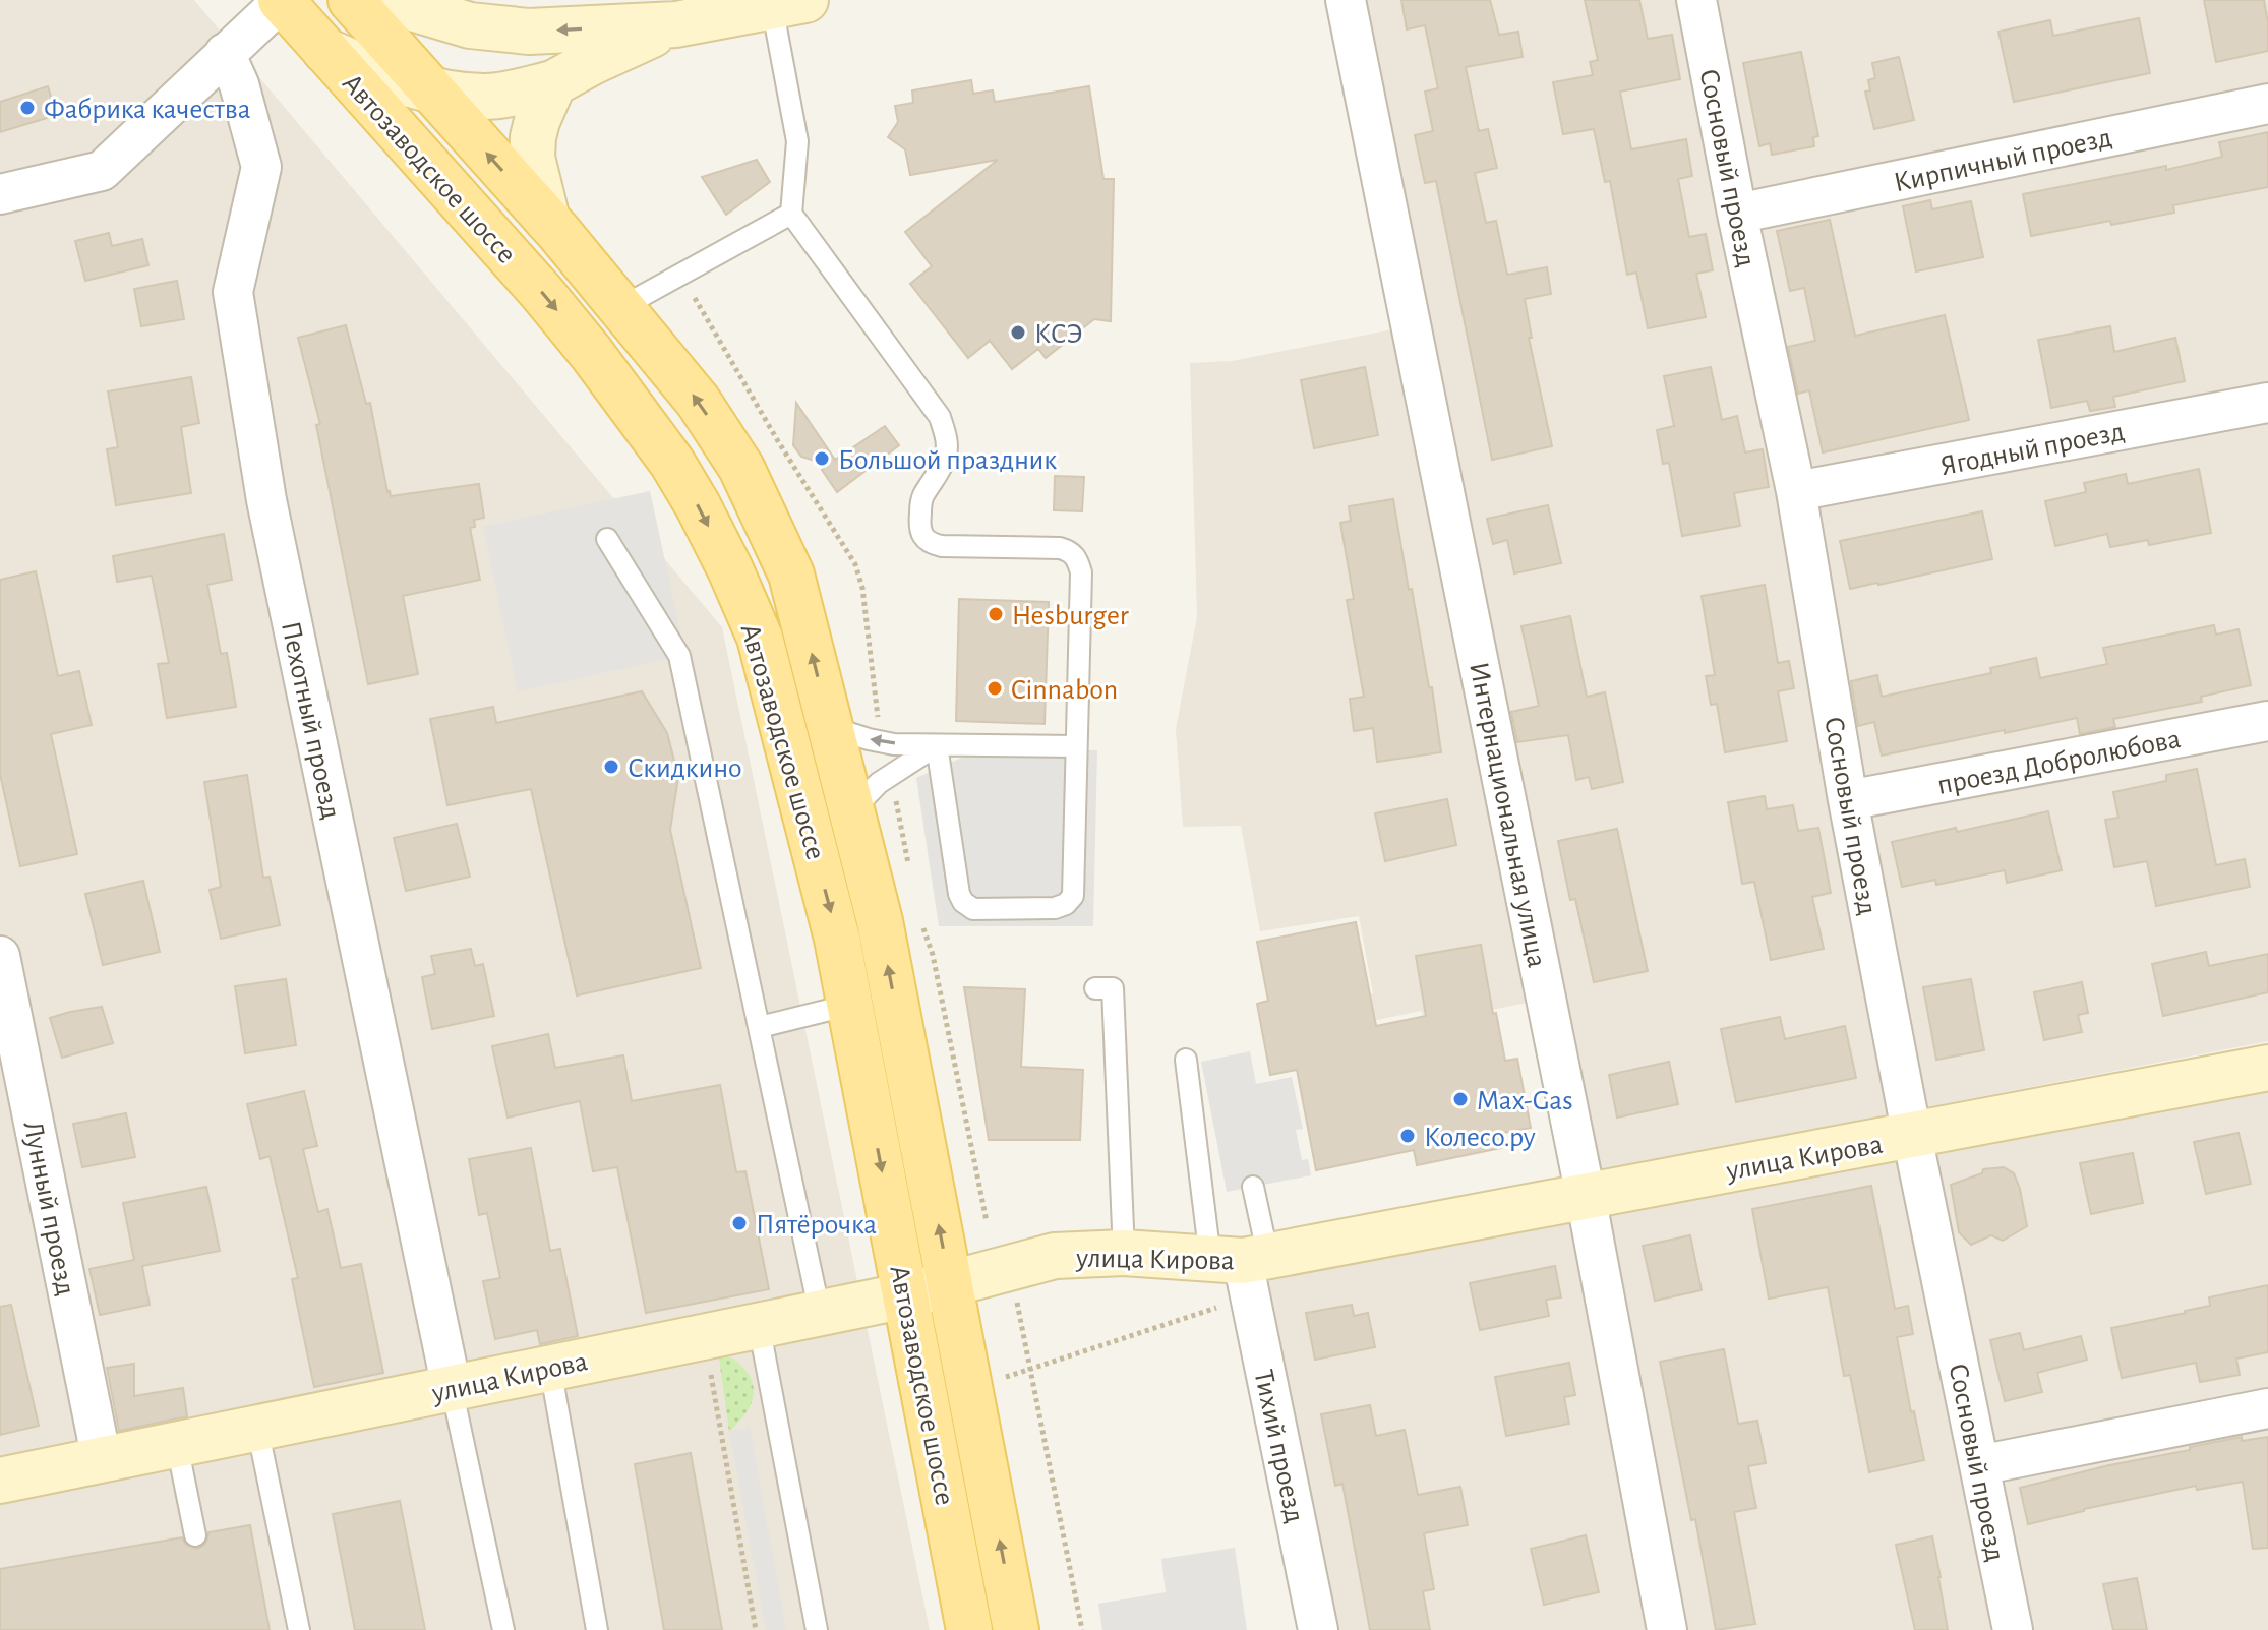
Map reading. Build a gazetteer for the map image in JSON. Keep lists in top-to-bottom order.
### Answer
{
  "streets": {
    "main road": ["Автозаводское шоссе"],
    "street": [
      "Кирпичный проезд",
      "Сосновый проезд",
      "Ягодный проезд",
      "Пехотный проезд",
      "проезд Добролюбова",
      "Интернациональная улица",
      "улица Кирова",
      "Лунный проезд",
      "Тихий проезд"
    ]
  },
  "crossings": [
    ["Кирпичный проезд", "Сосновый проезд"],
    ["Автозаводское шоссе", "улица Кирова"],
    ["Сосновый проезд", "Ягодный проезд"],
    ["Сосновый проезд", "проезд Добролюбова"],
    ["Сосновый проезд", "улица Кирова"],
    ["Пехотный проезд", "улица Кирова"],
    ["Интернациональная улица", "улица Кирова"],
    ["улица Кирова", "Лунный проезд"],
    ["улица Кирова", "Тихий проезд"]
  ],
  "places": [
    "Фабрика качества",
    "КСЭ",
    "Большой праздник",
    "Hesburger",
    "Cinnabon",
    "Скидкино",
    "Max-Gas",
    "Колесо.ру",
    "Пятёрочка"
  ]
}
